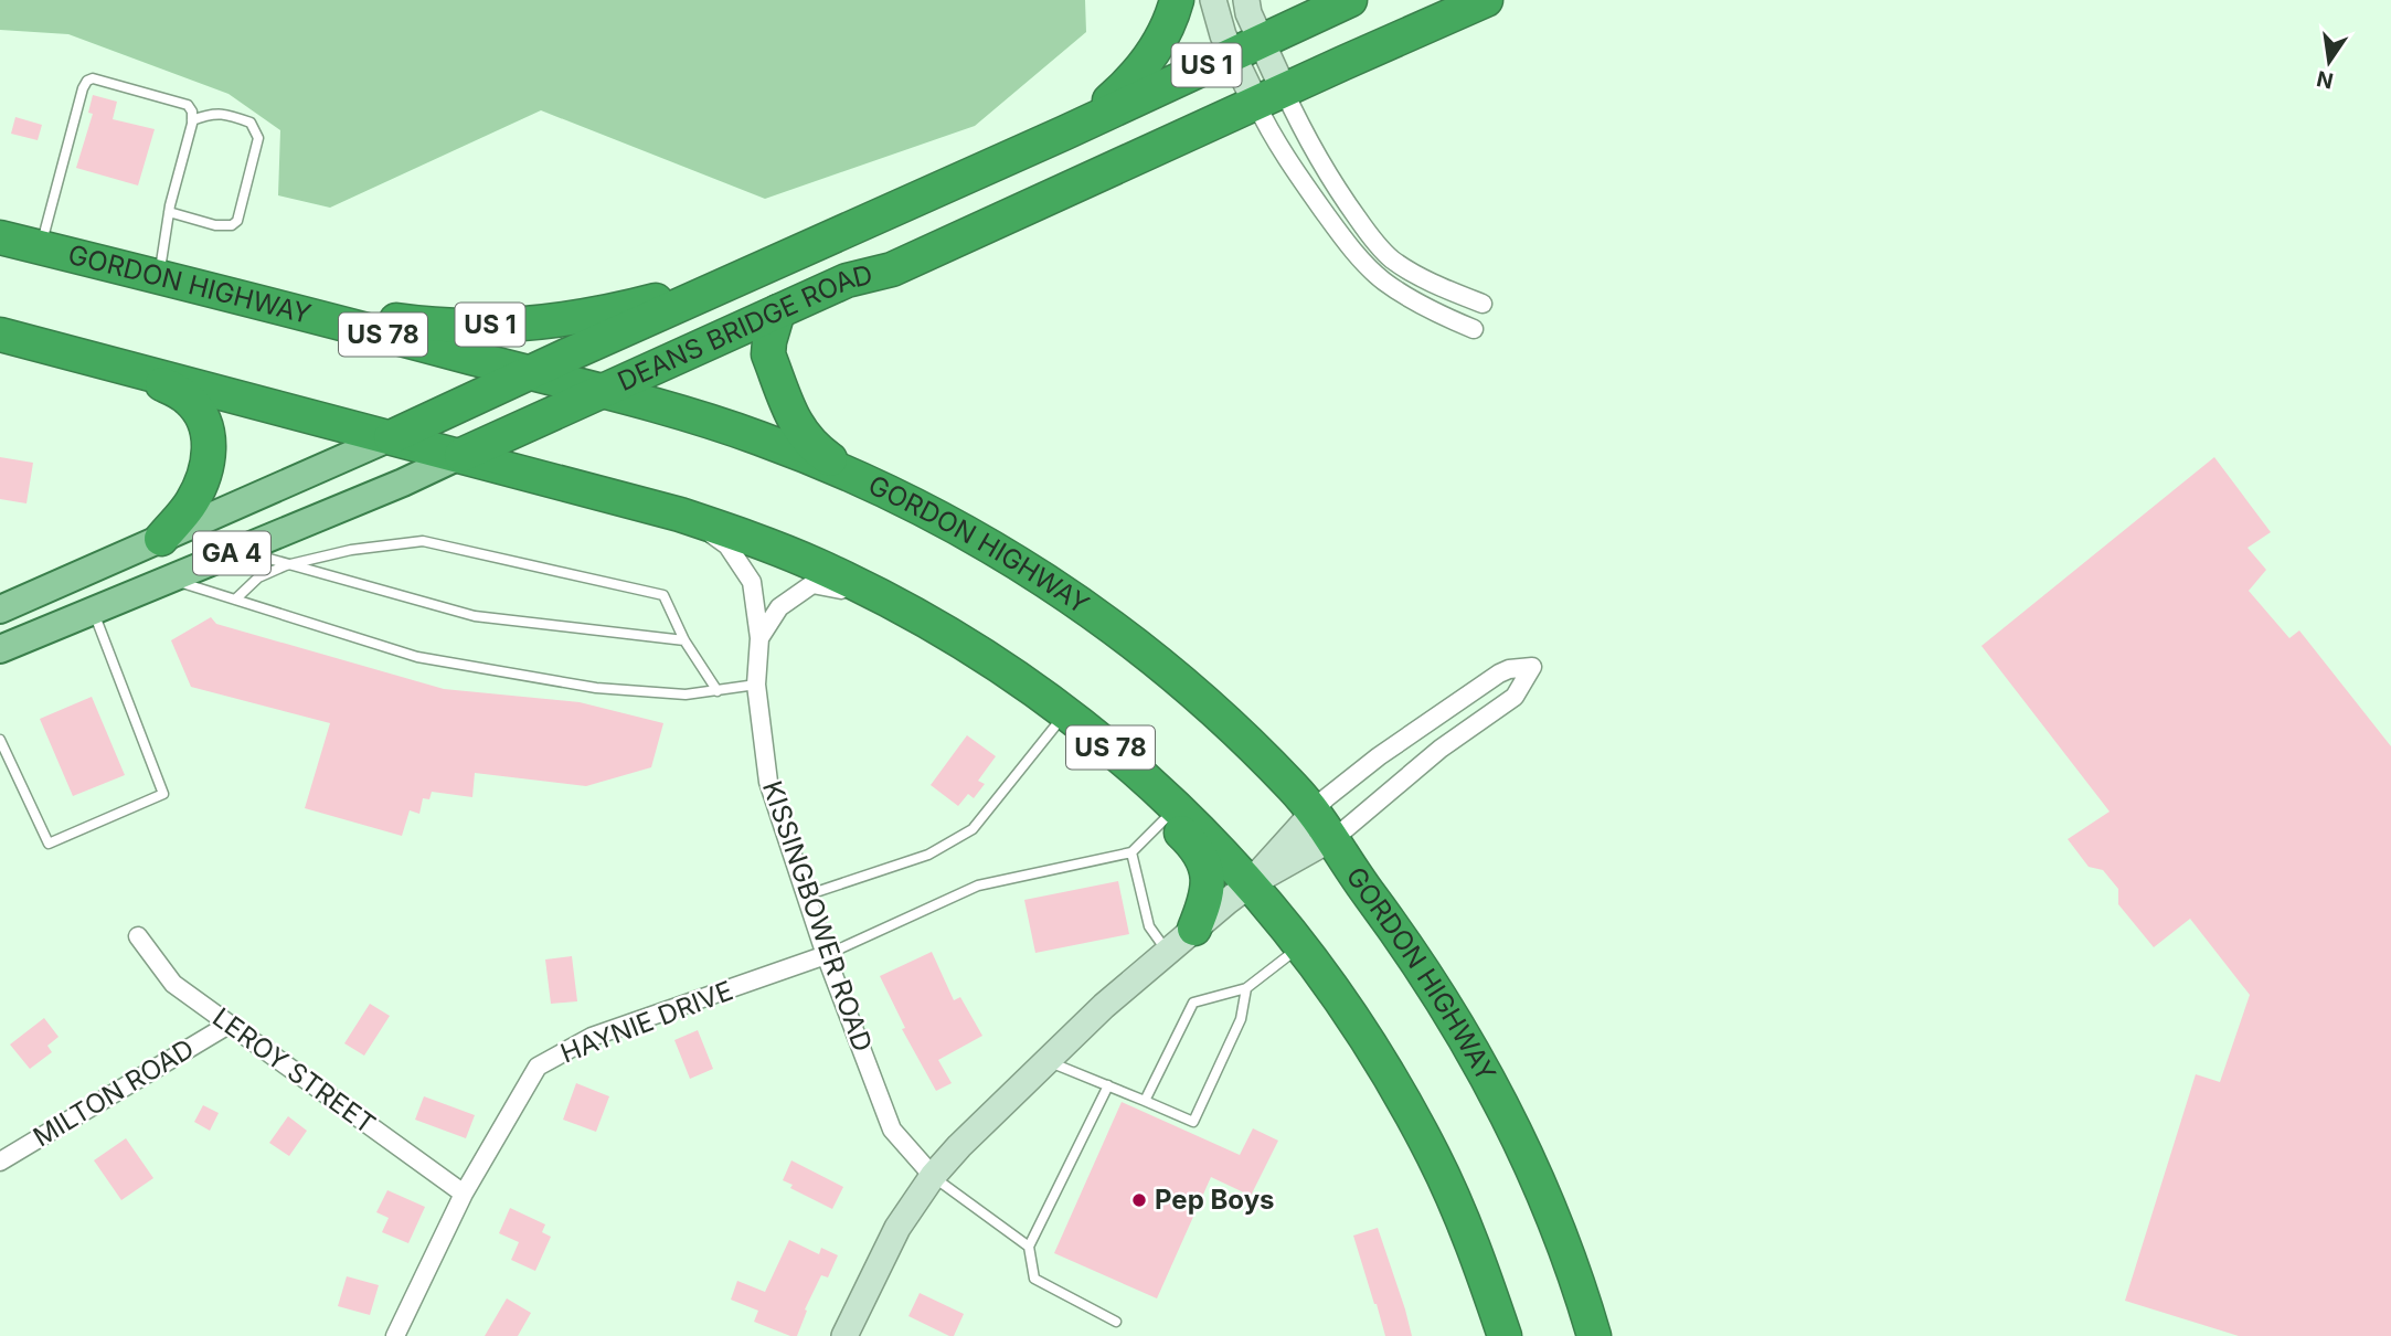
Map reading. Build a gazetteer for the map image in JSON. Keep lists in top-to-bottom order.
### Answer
{
  "streets": {
    "highway": [
      "US 1",
      "GORDON HIGHWAY",
      "DEANS BRIDGE ROAD",
      "US 78",
      "GA 4"
    ],
    "street": [
      "KISSINGBOWER ROAD",
      "HAYNIE DRIVE",
      "LEROY STREET",
      "MILTON ROAD"
    ]
  },
  "crossings": [
    ["US 1", "GORDON HIGHWAY"],
    ["US 1", "DEANS BRIDGE ROAD"],
    ["GORDON HIGHWAY", "DEANS BRIDGE ROAD"],
    ["DEANS BRIDGE ROAD", "US 78"],
    ["US 78", "KISSINGBOWER ROAD"],
    ["KISSINGBOWER ROAD", "HAYNIE DRIVE"],
    ["HAYNIE DRIVE", "LEROY STREET"],
    ["LEROY STREET", "MILTON ROAD"]
  ],
  "places": ["Pep Boys"],
  "north": "bottom"
}
